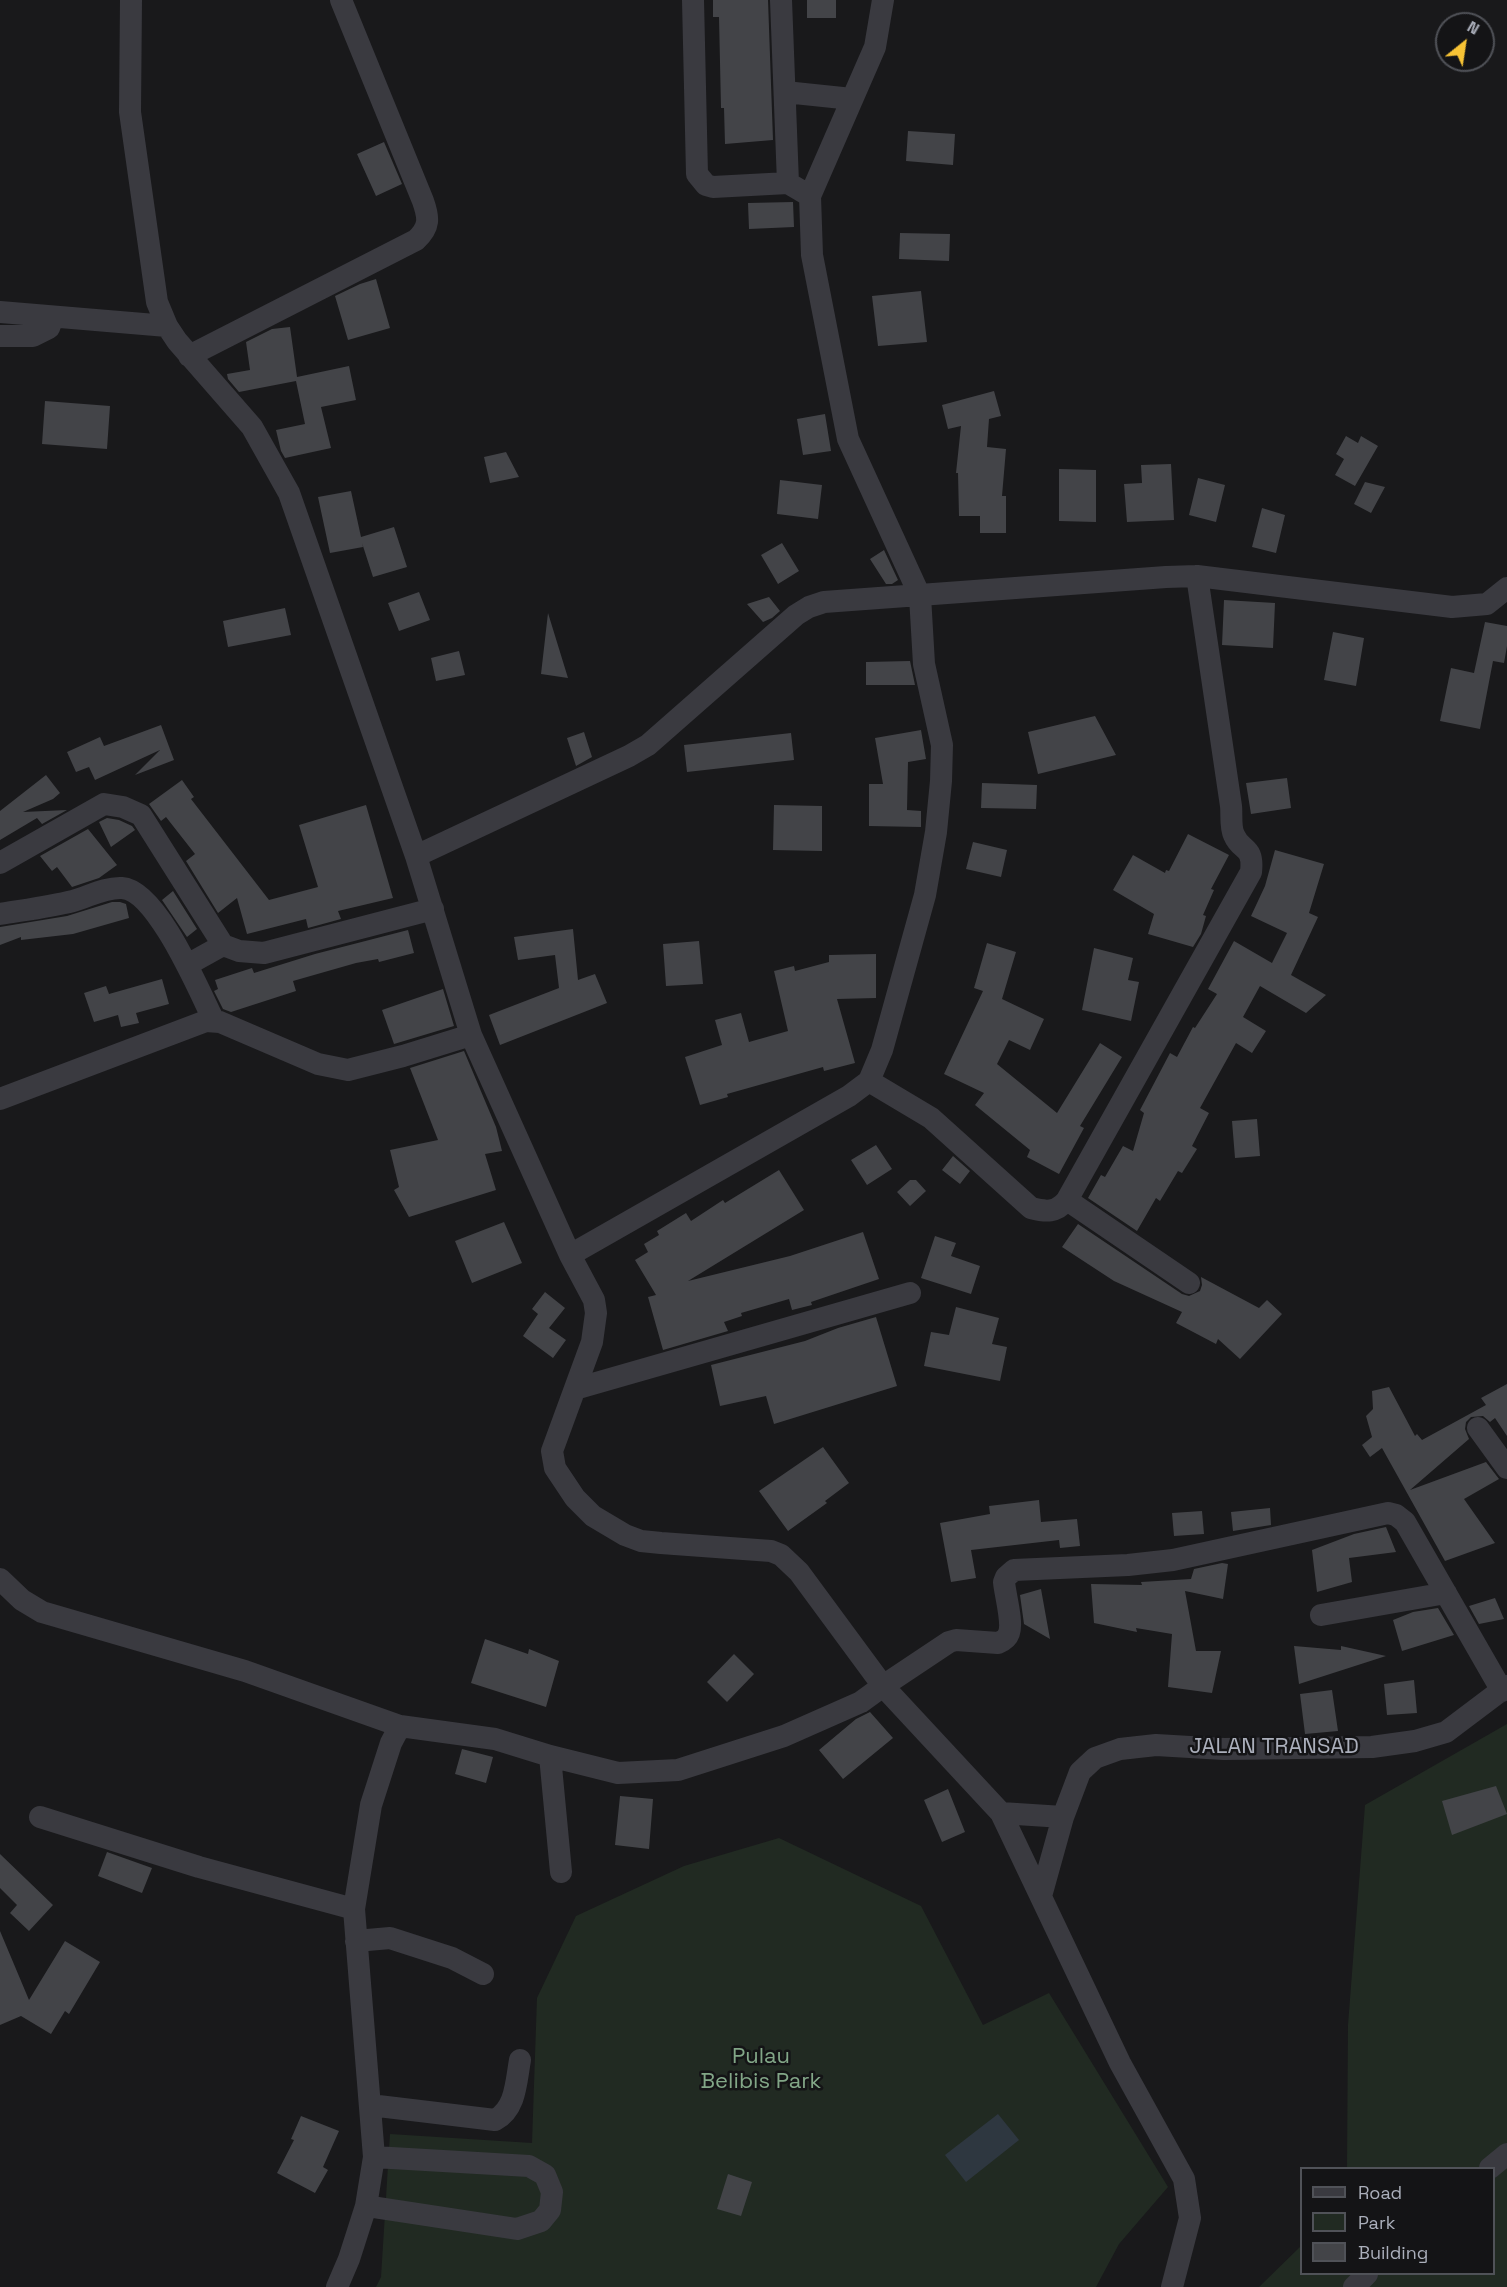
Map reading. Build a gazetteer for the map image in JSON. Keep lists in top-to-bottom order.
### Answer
{
  "streets": {
    "street": ["JALAN TRANSAD"]
  },
  "parks": ["Pulau Belibis Park"],
  "legend": ["Road", "Park", "Building"],
  "north": "top right"
}
